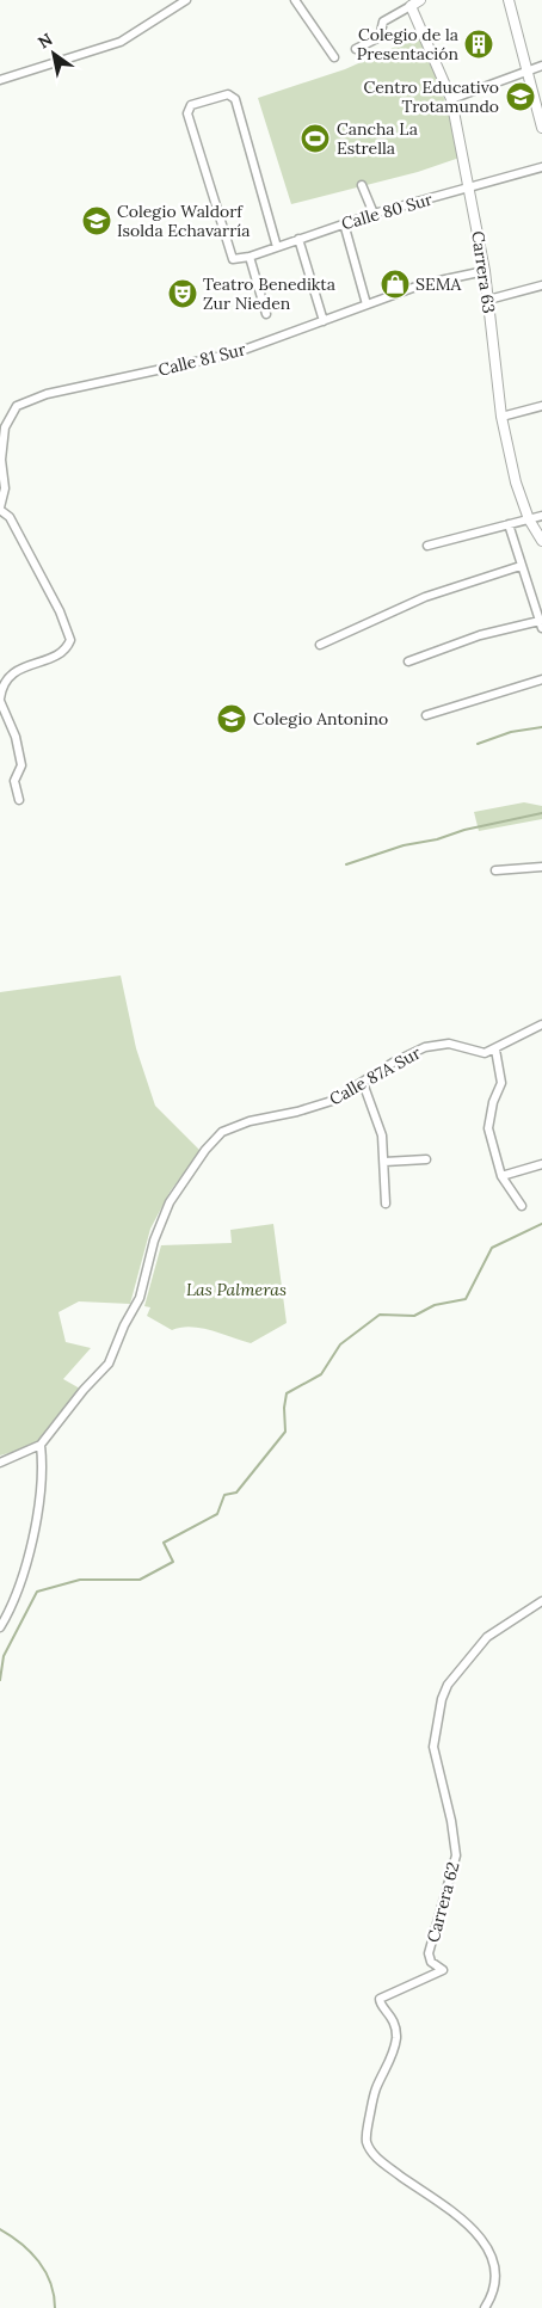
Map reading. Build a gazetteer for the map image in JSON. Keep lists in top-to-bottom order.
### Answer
{
  "streets": {
    "street": [
      "Calle 80 Sur",
      "Carrera 63",
      "Calle 81 Sur",
      "Calle 87A Sur",
      "Carrera 62"
    ]
  },
  "crossings": [
    ["Calle 80 Sur", "Carrera 63"],
    ["Carrera 63", "Calle 81 Sur"]
  ],
  "parks": ["Las Palmeras"],
  "places": {
    "building": ["Colegio de la Presentación"],
    "school or university": ["Centro Educativo Trotamundo", "Colegio Waldorf Isolda Echavarría", "Colegio Antonino"],
    "sports": ["Cancha La Estrella"],
    "shop": ["SEMA"],
    "theatre": ["Teatro Benedikta Zur Nieden"]
  },
  "north": "top left"
}
